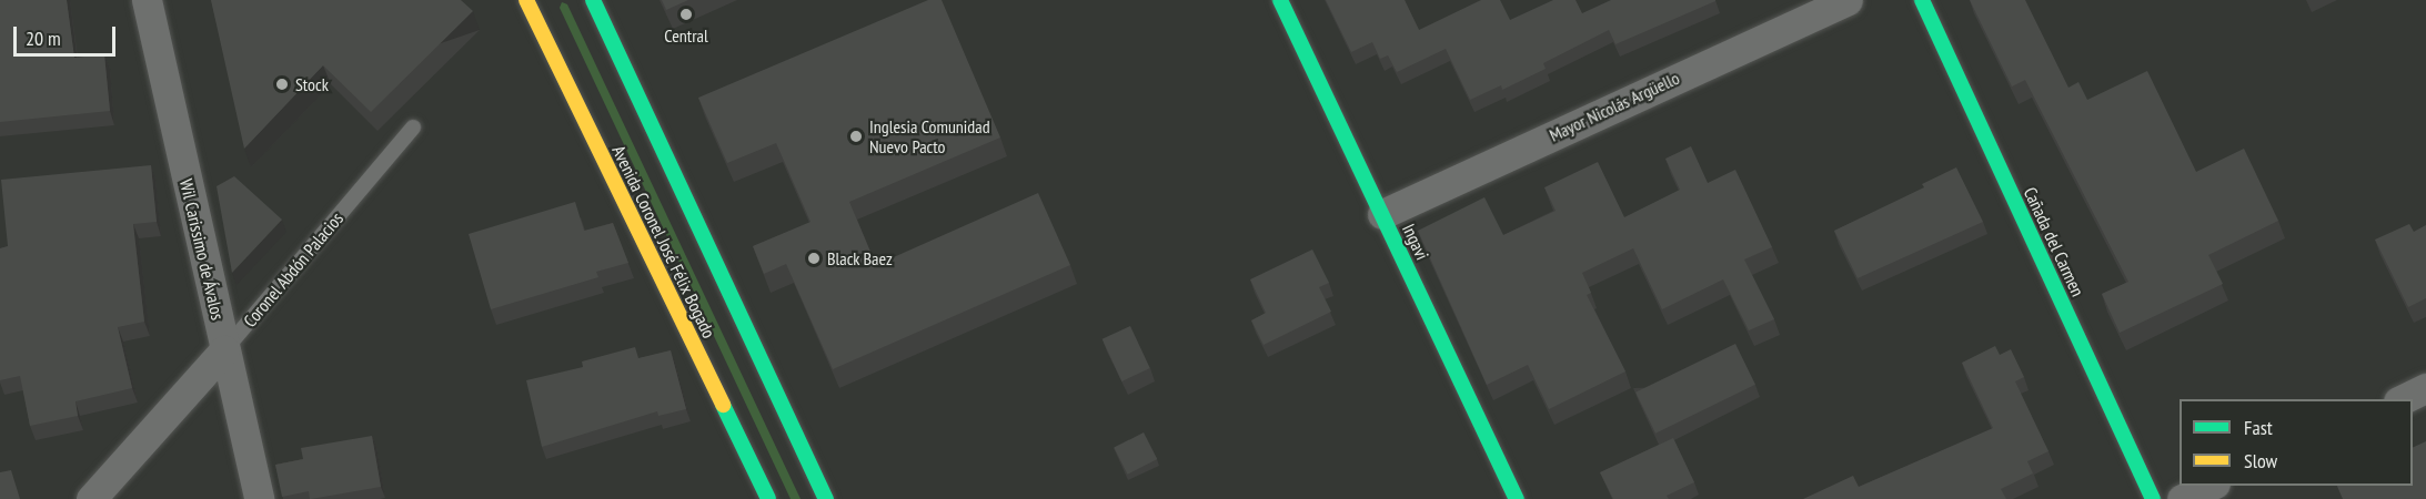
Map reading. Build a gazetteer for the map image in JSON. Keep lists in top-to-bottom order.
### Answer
{
  "streets": {
    "street": [
      "Mayor Nicolás Argüello",
      "Avenida Coronel José Félix Bogado",
      "Ingavi",
      "Cañada del Carmen",
      "Wil Carissimo de Ávalos",
      "Coronel Abdón Palacios"
    ]
  },
  "crossings": [
    ["Mayor Nicolás Argüello", "Ingavi"],
    ["Wil Carissimo de Ávalos", "Coronel Abdón Palacios"]
  ],
  "places": [
    "Central",
    "Stock",
    "Inglesia Comunidad Nuevo Pacto",
    "Black Baez"
  ],
  "legend": ["Fast", "Slow"],
  "scale_bar": "20 m"
}
